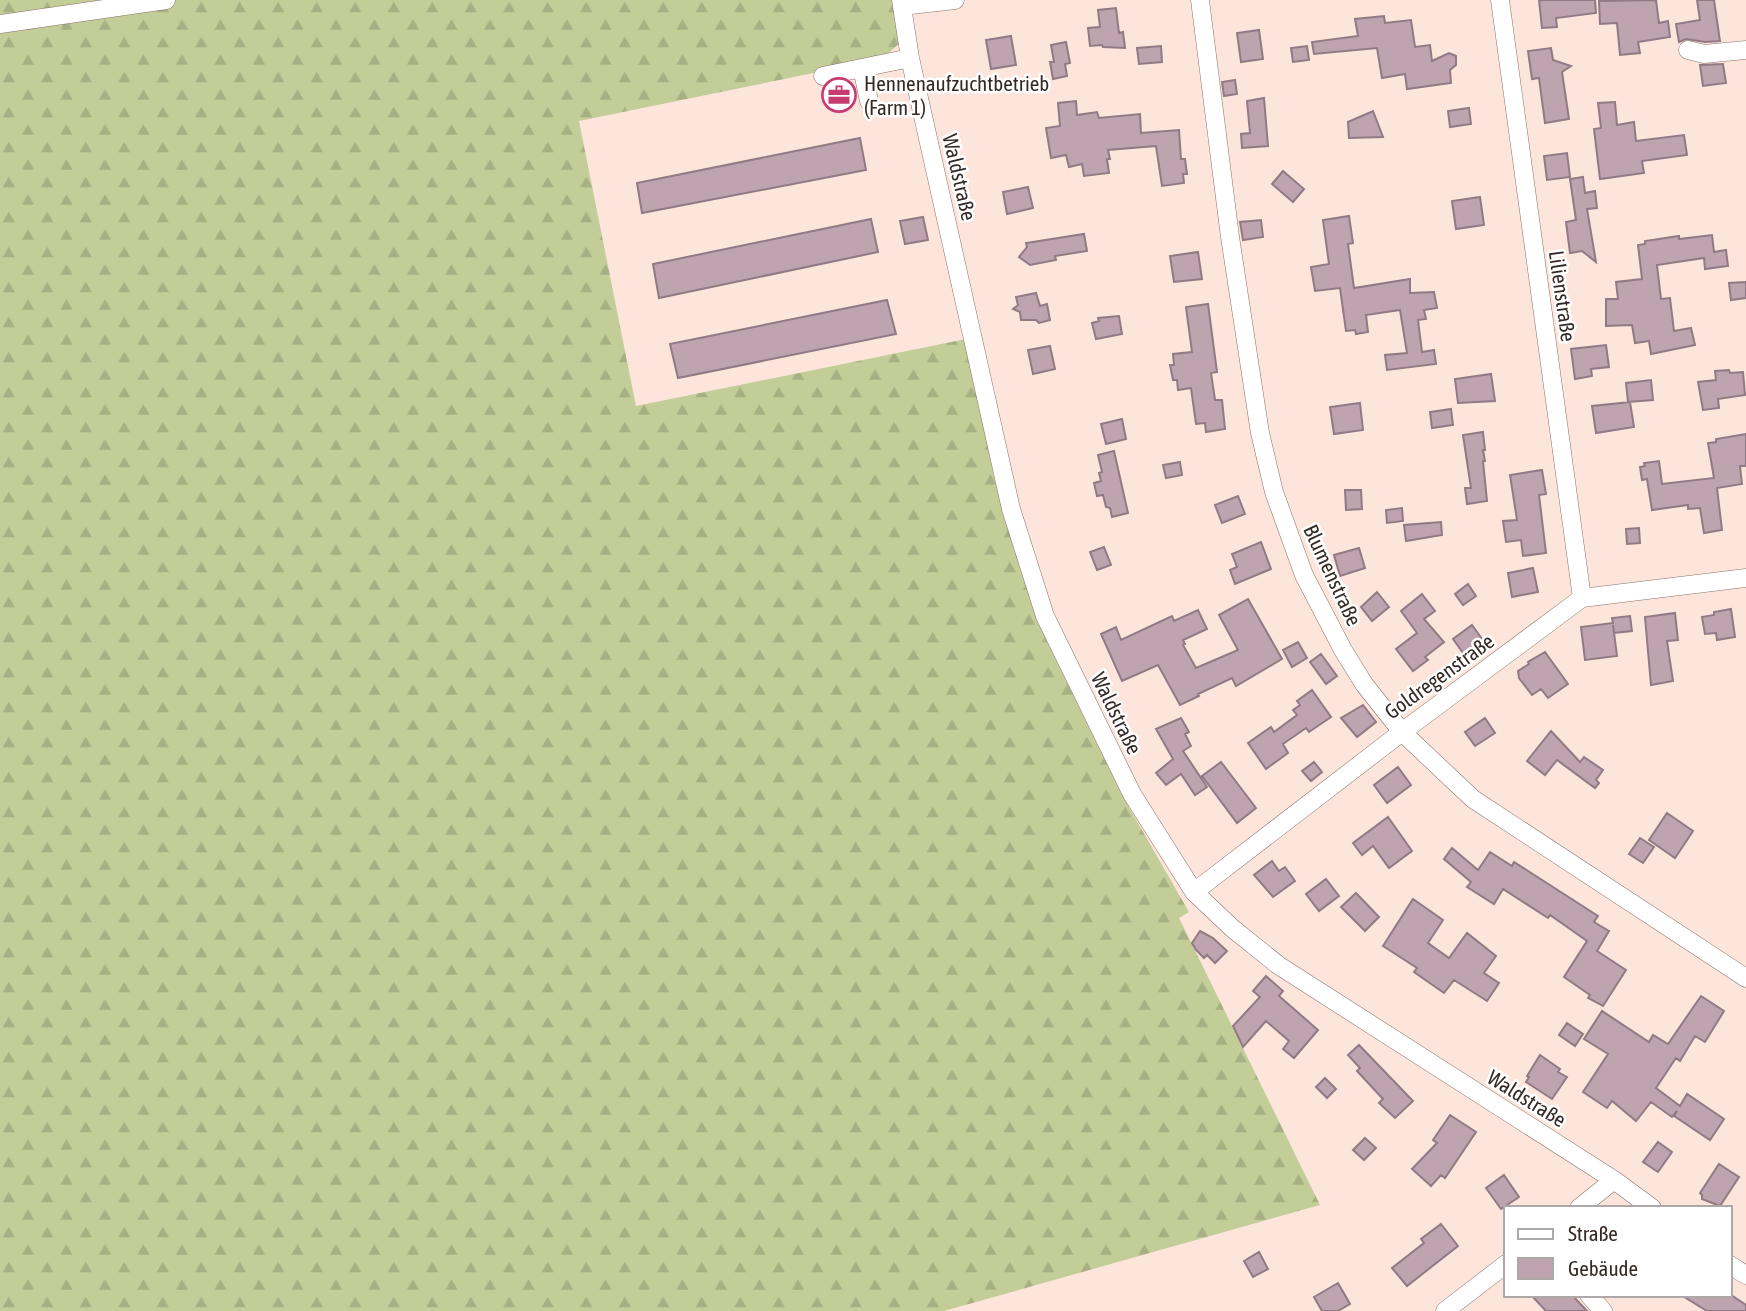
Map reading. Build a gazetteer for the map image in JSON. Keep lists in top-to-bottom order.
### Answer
{
  "streets": {
    "street": [
      "Waldstraße",
      "Lilienstraße",
      "Blumenstraße",
      "Goldregenstraße"
    ]
  },
  "crossings": [
    ["Waldstraße", "Goldregenstraße"],
    ["Lilienstraße", "Goldregenstraße"],
    ["Blumenstraße", "Goldregenstraße"]
  ],
  "places": {
    "office": ["Hennenaufzuchtbetrieb (Farm 1)"]
  },
  "legend": ["Straße", "Gebäude"]
}
